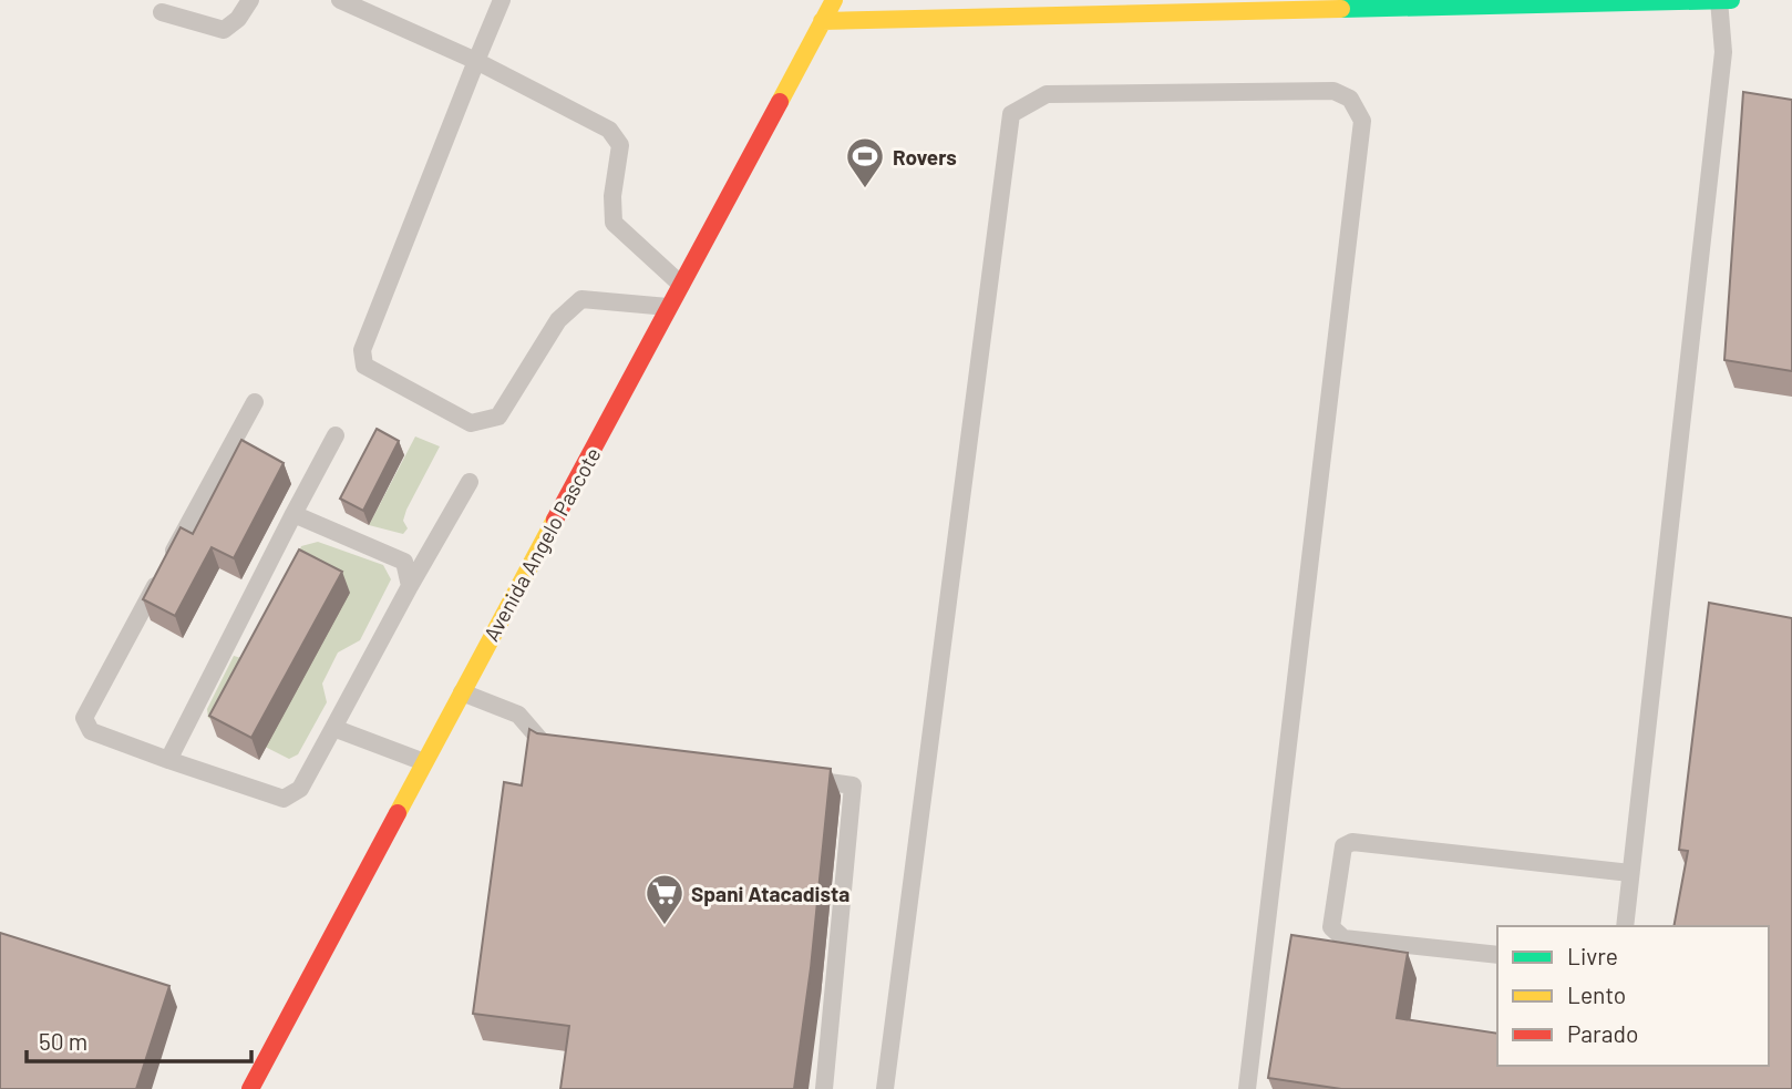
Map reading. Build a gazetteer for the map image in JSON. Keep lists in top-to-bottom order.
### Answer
{
  "streets": {
    "street": ["Avenida Angelo Pascote"]
  },
  "places": {
    "sports": ["Rovers"],
    "supermarket": ["Spani Atacadista"]
  },
  "legend": ["Livre", "Lento", "Parado"],
  "scale_bar": "50 m"
}
